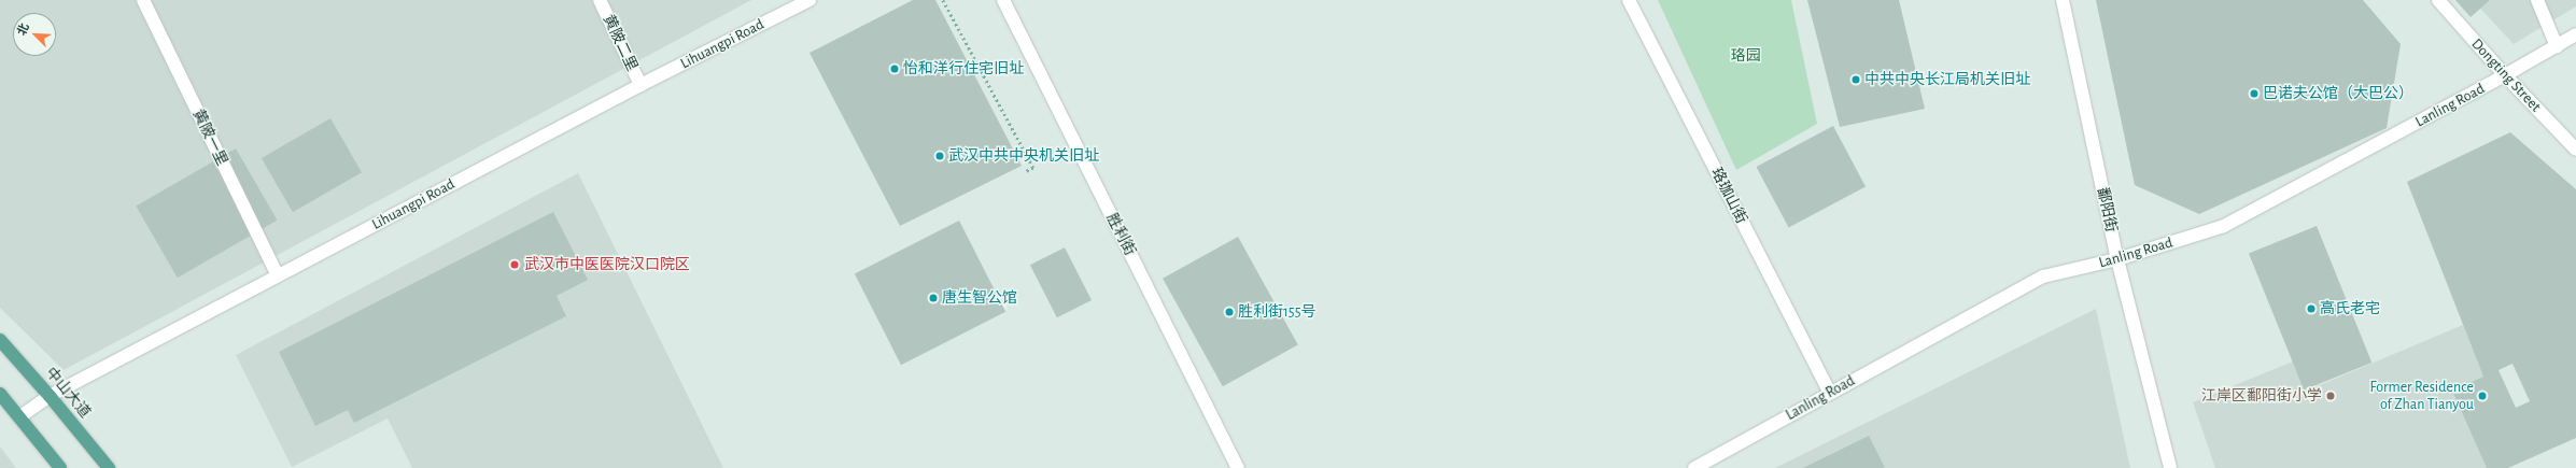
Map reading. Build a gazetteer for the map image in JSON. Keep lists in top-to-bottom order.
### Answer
{
  "streets": {
    "main road": ["中山大道"],
    "street": [
      "黄陂二里",
      "Lihuangpi Road",
      "Dongting Street",
      "Lanling Road",
      "黄陂一里",
      "珞珈山街",
      "鄱阳街",
      "胜利街"
    ]
  },
  "crossings": [
    ["黄陂二里", "Lihuangpi Road"],
    ["Lihuangpi Road", "黄陂一里"],
    ["Lihuangpi Road", "中山大道"],
    ["Dongting Street", "Lanling Road"],
    ["Lanling Road", "珞珈山街"],
    ["Lanling Road", "鄱阳街"]
  ],
  "parks": ["珞园"],
  "places": [
    "怡和洋行住宅旧址",
    "中共中央长江局机关旧址",
    "巴诺夫公馆（大巴公）",
    "武汉中共中央机关旧址",
    "武汉市中医医院汉口院区",
    "唐生智公馆",
    "高氏老宅",
    "胜利街155号",
    "江岸区鄱阳街小学",
    "Former Residence of Zhan Tianyou"
  ],
  "north": "top left"
}
